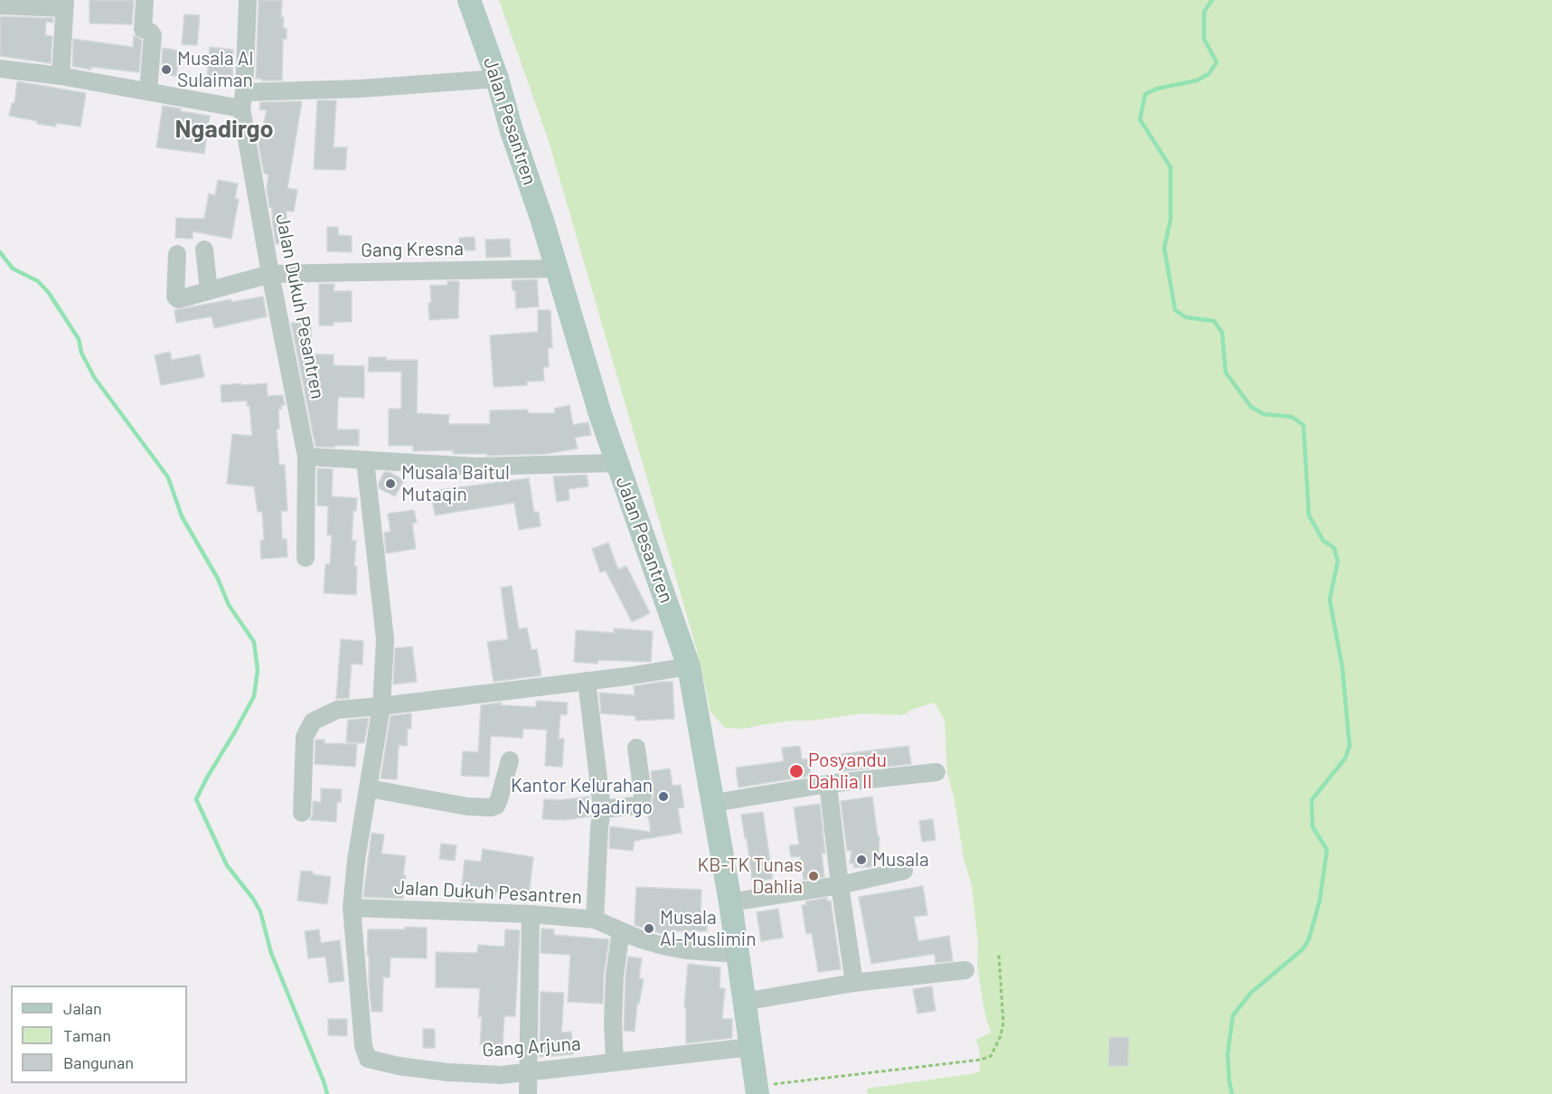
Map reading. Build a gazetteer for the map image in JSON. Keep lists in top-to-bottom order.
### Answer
{
  "streets": {
    "main road": ["Jalan Pesantren"],
    "street": ["Gang Kresna", "Jalan Dukuh Pesantren", "Gang Arjuna"]
  },
  "crossings": [
    ["Jalan Pesantren", "Gang Kresna"],
    ["Jalan Pesantren", "Jalan Dukuh Pesantren"],
    ["Jalan Pesantren", "Gang Arjuna"],
    ["Gang Kresna", "Jalan Dukuh Pesantren"],
    ["Jalan Dukuh Pesantren", "Gang Arjuna"]
  ],
  "districts": ["Ngadirgo"],
  "places": [
    "Musala Al Sulaiman",
    "Musala Baitul Mutaqin",
    "Posyandu Dahlia II",
    "Kantor Kelurahan Ngadirgo",
    "Musala",
    "KB-TK Tunas Dahlia",
    "Musala Al-Muslimin"
  ],
  "legend": ["Jalan", "Taman", "Bangunan"]
}
